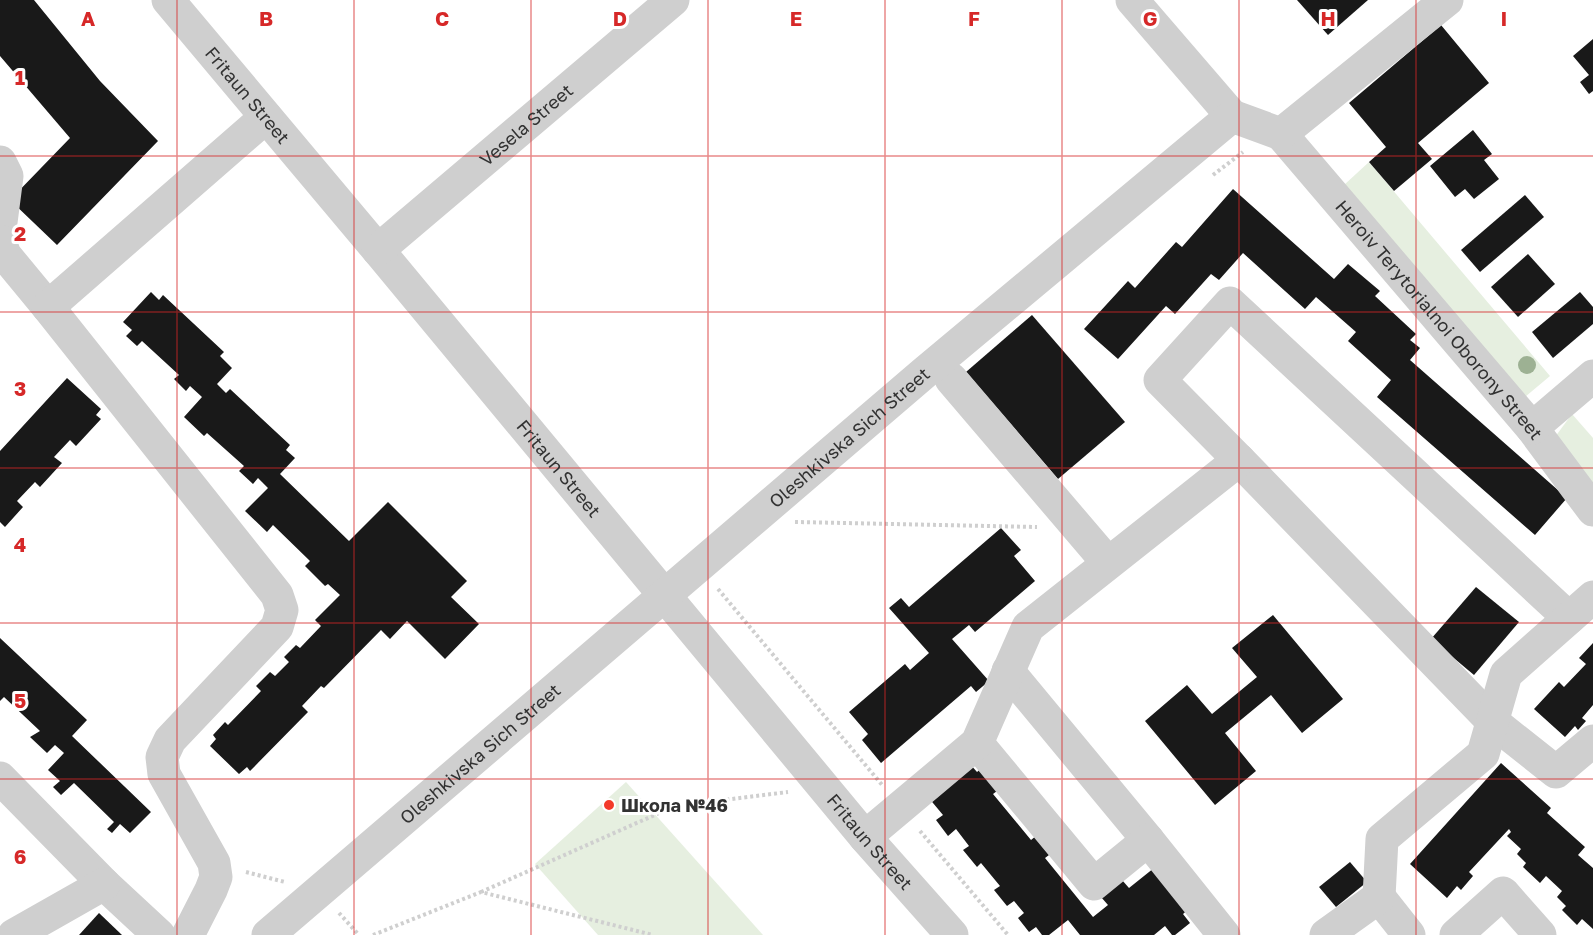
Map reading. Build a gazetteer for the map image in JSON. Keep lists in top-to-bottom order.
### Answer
{
  "streets": {
    "street": [
      "Fritaun Street",
      "Vesela Street",
      "Heroiv Terytorialnoi Oborony Street",
      "Oleshkivska Sich Street"
    ]
  },
  "crossings": [
    ["Fritaun Street", "Vesela Street"],
    ["Fritaun Street", "Oleshkivska Sich Street"]
  ],
  "places": ["Школа №46"],
  "grid": {
    "columns": [
      "A",
      "B",
      "C",
      "D",
      "E",
      "F",
      "G",
      "H",
      "I"
    ],
    "rows": [
      "1",
      "2",
      "3",
      "4",
      "5",
      "6"
    ]
  }
}
